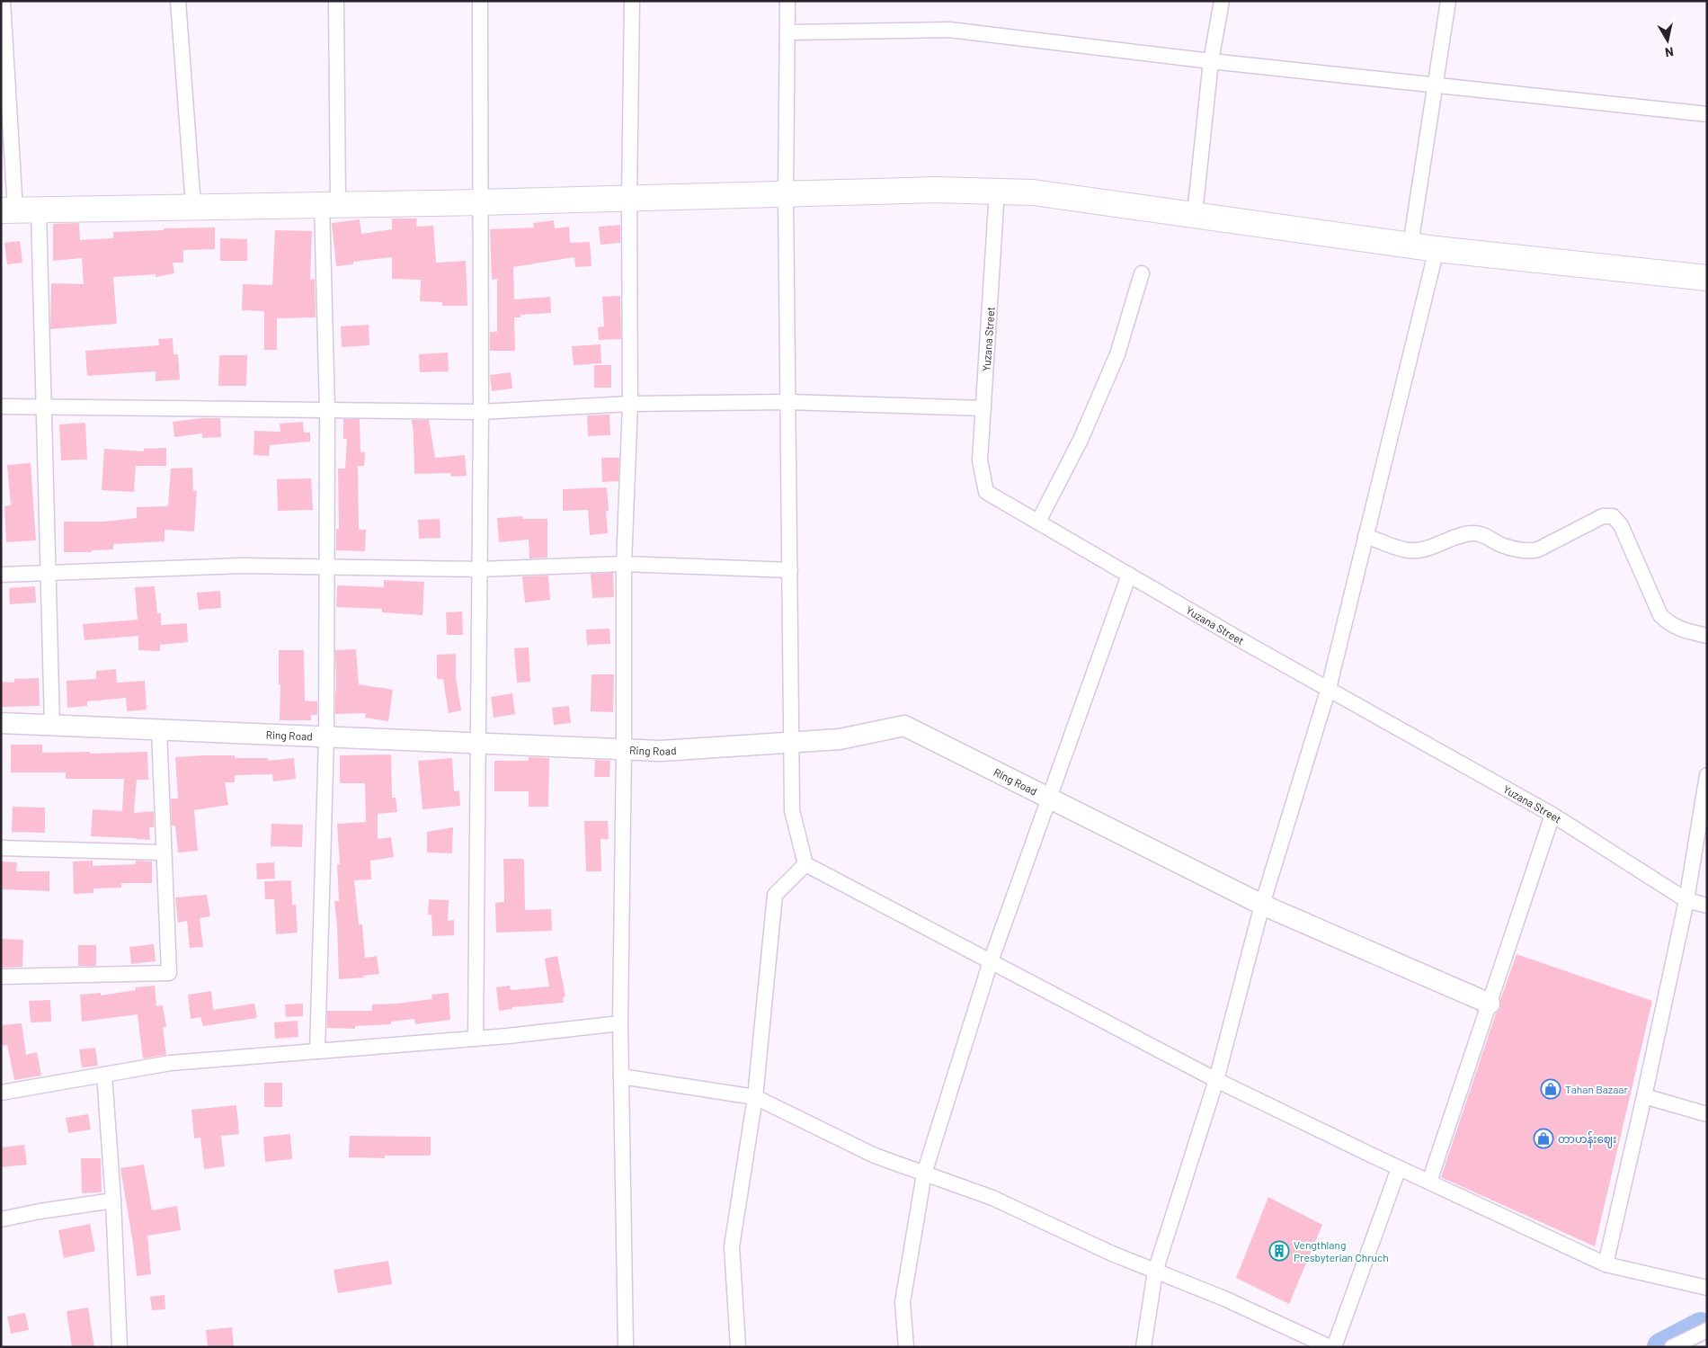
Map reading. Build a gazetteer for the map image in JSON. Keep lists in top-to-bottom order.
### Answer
{
  "streets": {
    "street": ["Yuzana Street", "Ring Road"]
  },
  "places": {
    "shop": ["Tahan Bazaar", "တာဟန်းဈေး"],
    "building": ["Vengthlang Presbyterian Chruch"]
  },
  "north": "bottom"
}
